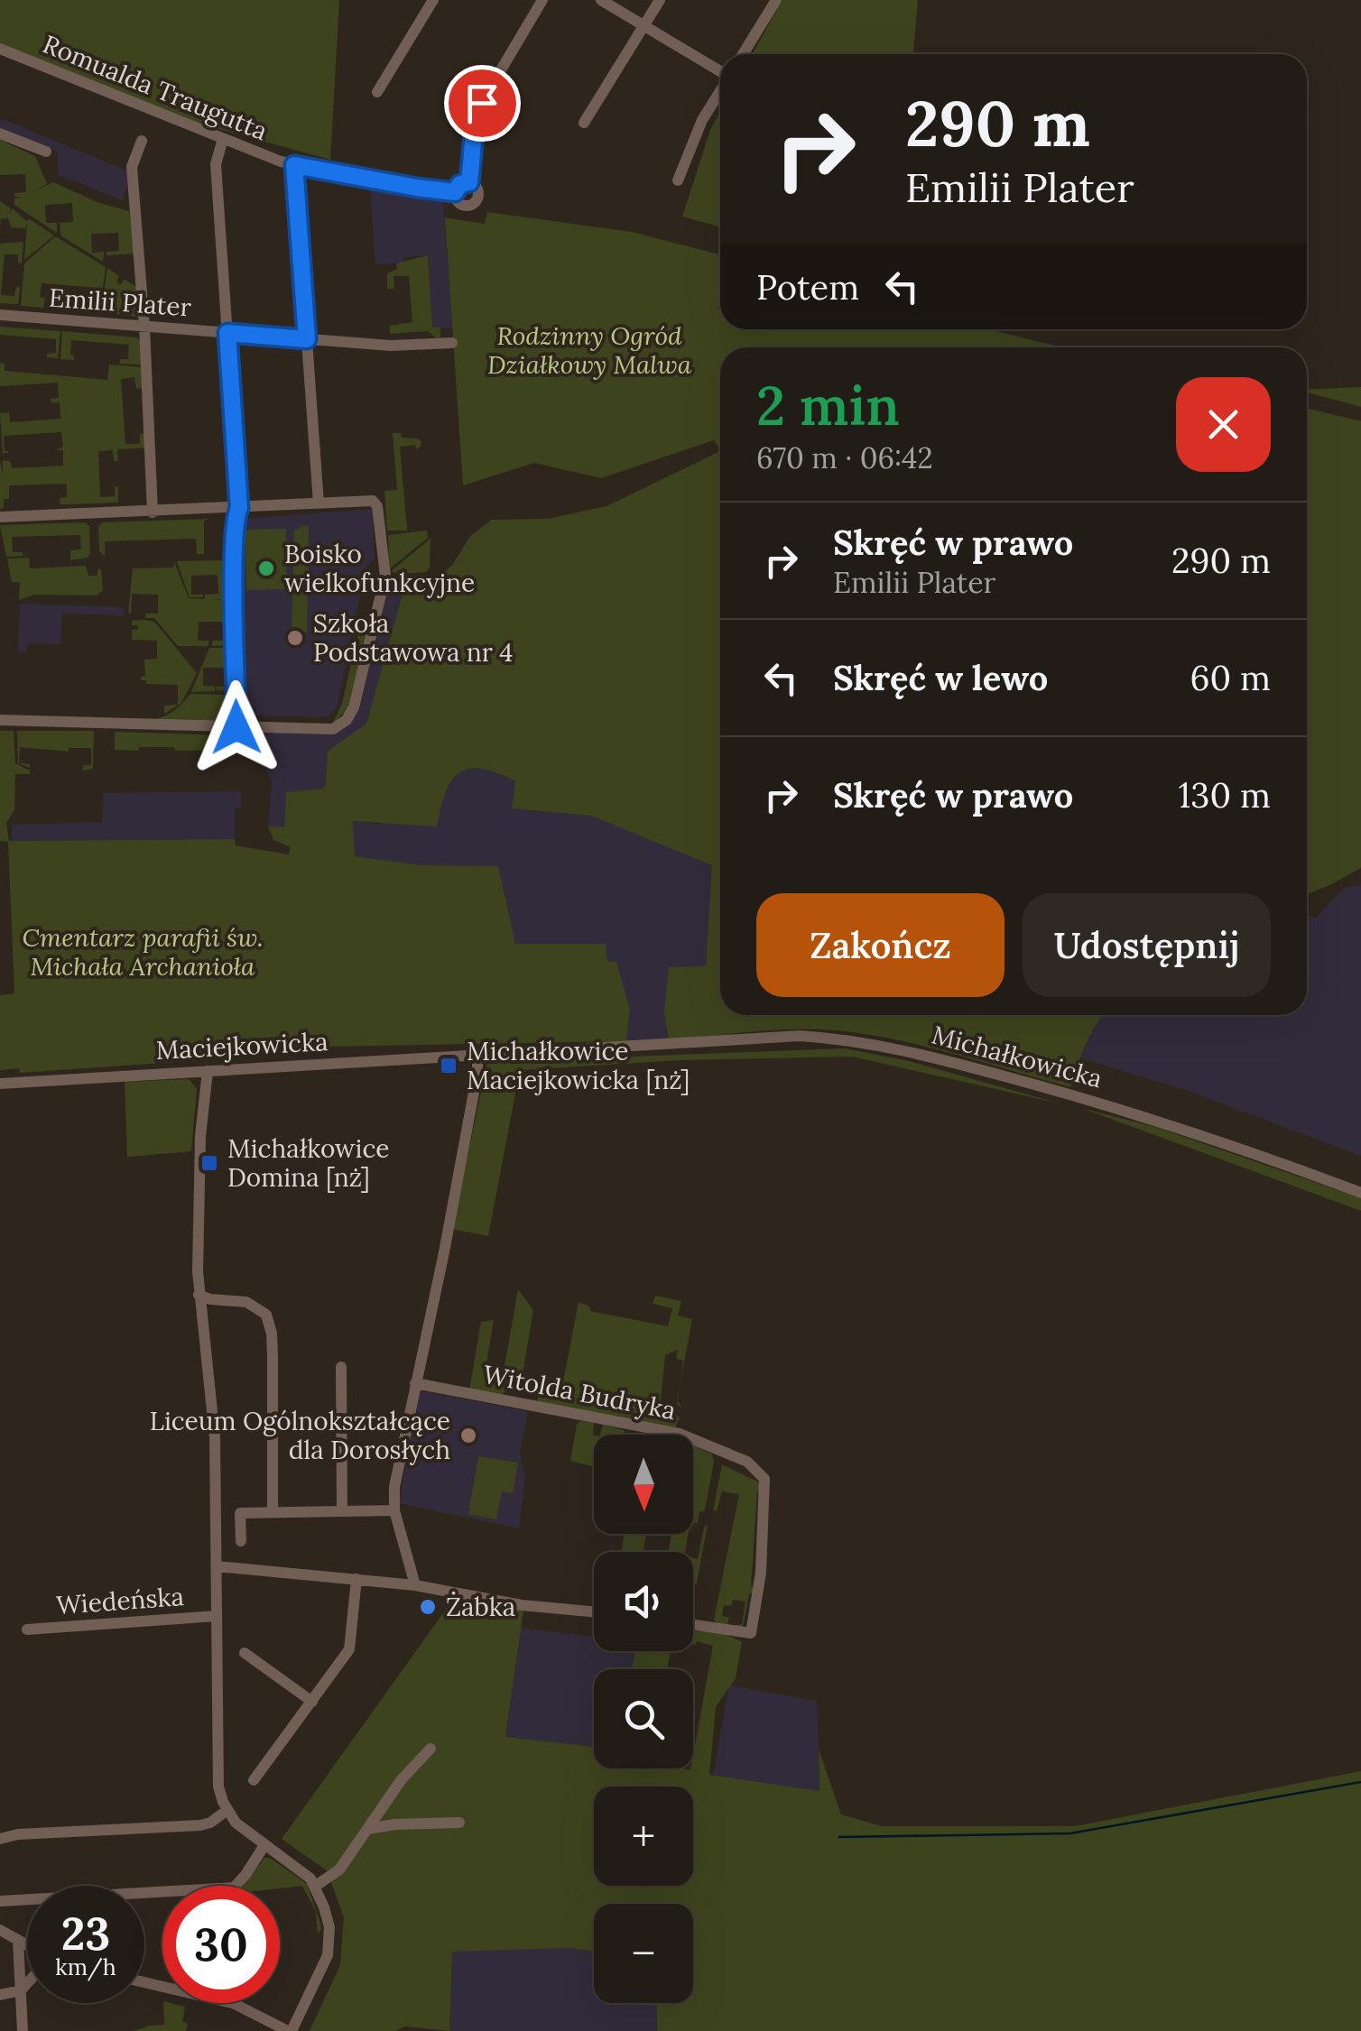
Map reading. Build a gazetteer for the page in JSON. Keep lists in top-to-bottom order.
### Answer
{
  "streets": {
    "street": [
      "Romualda Traugutta",
      "Emilii Plater",
      "Maciejkowicka",
      "Michałkowicka",
      "Witolda Budryka",
      "Wiedeńska"
    ]
  },
  "crossings": [
    ["Maciejkowicka", "Michałkowicka"]
  ],
  "parks": ["Rodzinny Ogród Działkowy Malwa", "Cmentarz parafii św. Michała Archanioła"],
  "places": {
    "other": [
      "Boisko wielkofunkcyjne",
      "Szkoła Podstawowa nr 4",
      "Liceum Ogólnokształcące dla Dorosłych",
      "Żabka"
    ],
    "transit": ["Michałkowice Maciejkowicka [nż]", "Michałkowice Domina [nż]"]
  },
  "north": "bottom",
  "page": {
    "turn": ["290 m", "Emilii Plater"],
    "then": "Potem",
    "heading": ["2 min", "670 m · 06:42"],
    "list": [
      {
        "name": "Skręć w prawo",
        "note": "Emilii Plater",
        "value": "290 m"
      },
      {
        "name": "Skręć w lewo",
        "value": "60 m"
      },
      {
        "name": "Skręć w prawo",
        "value": "130 m"
      }
    ],
    "buttons": ["Zakończ", "Udostępnij"],
    "map_buttons": ["+", "−"],
    "speed": "23 km/h",
    "limit": "30"
  }
}
